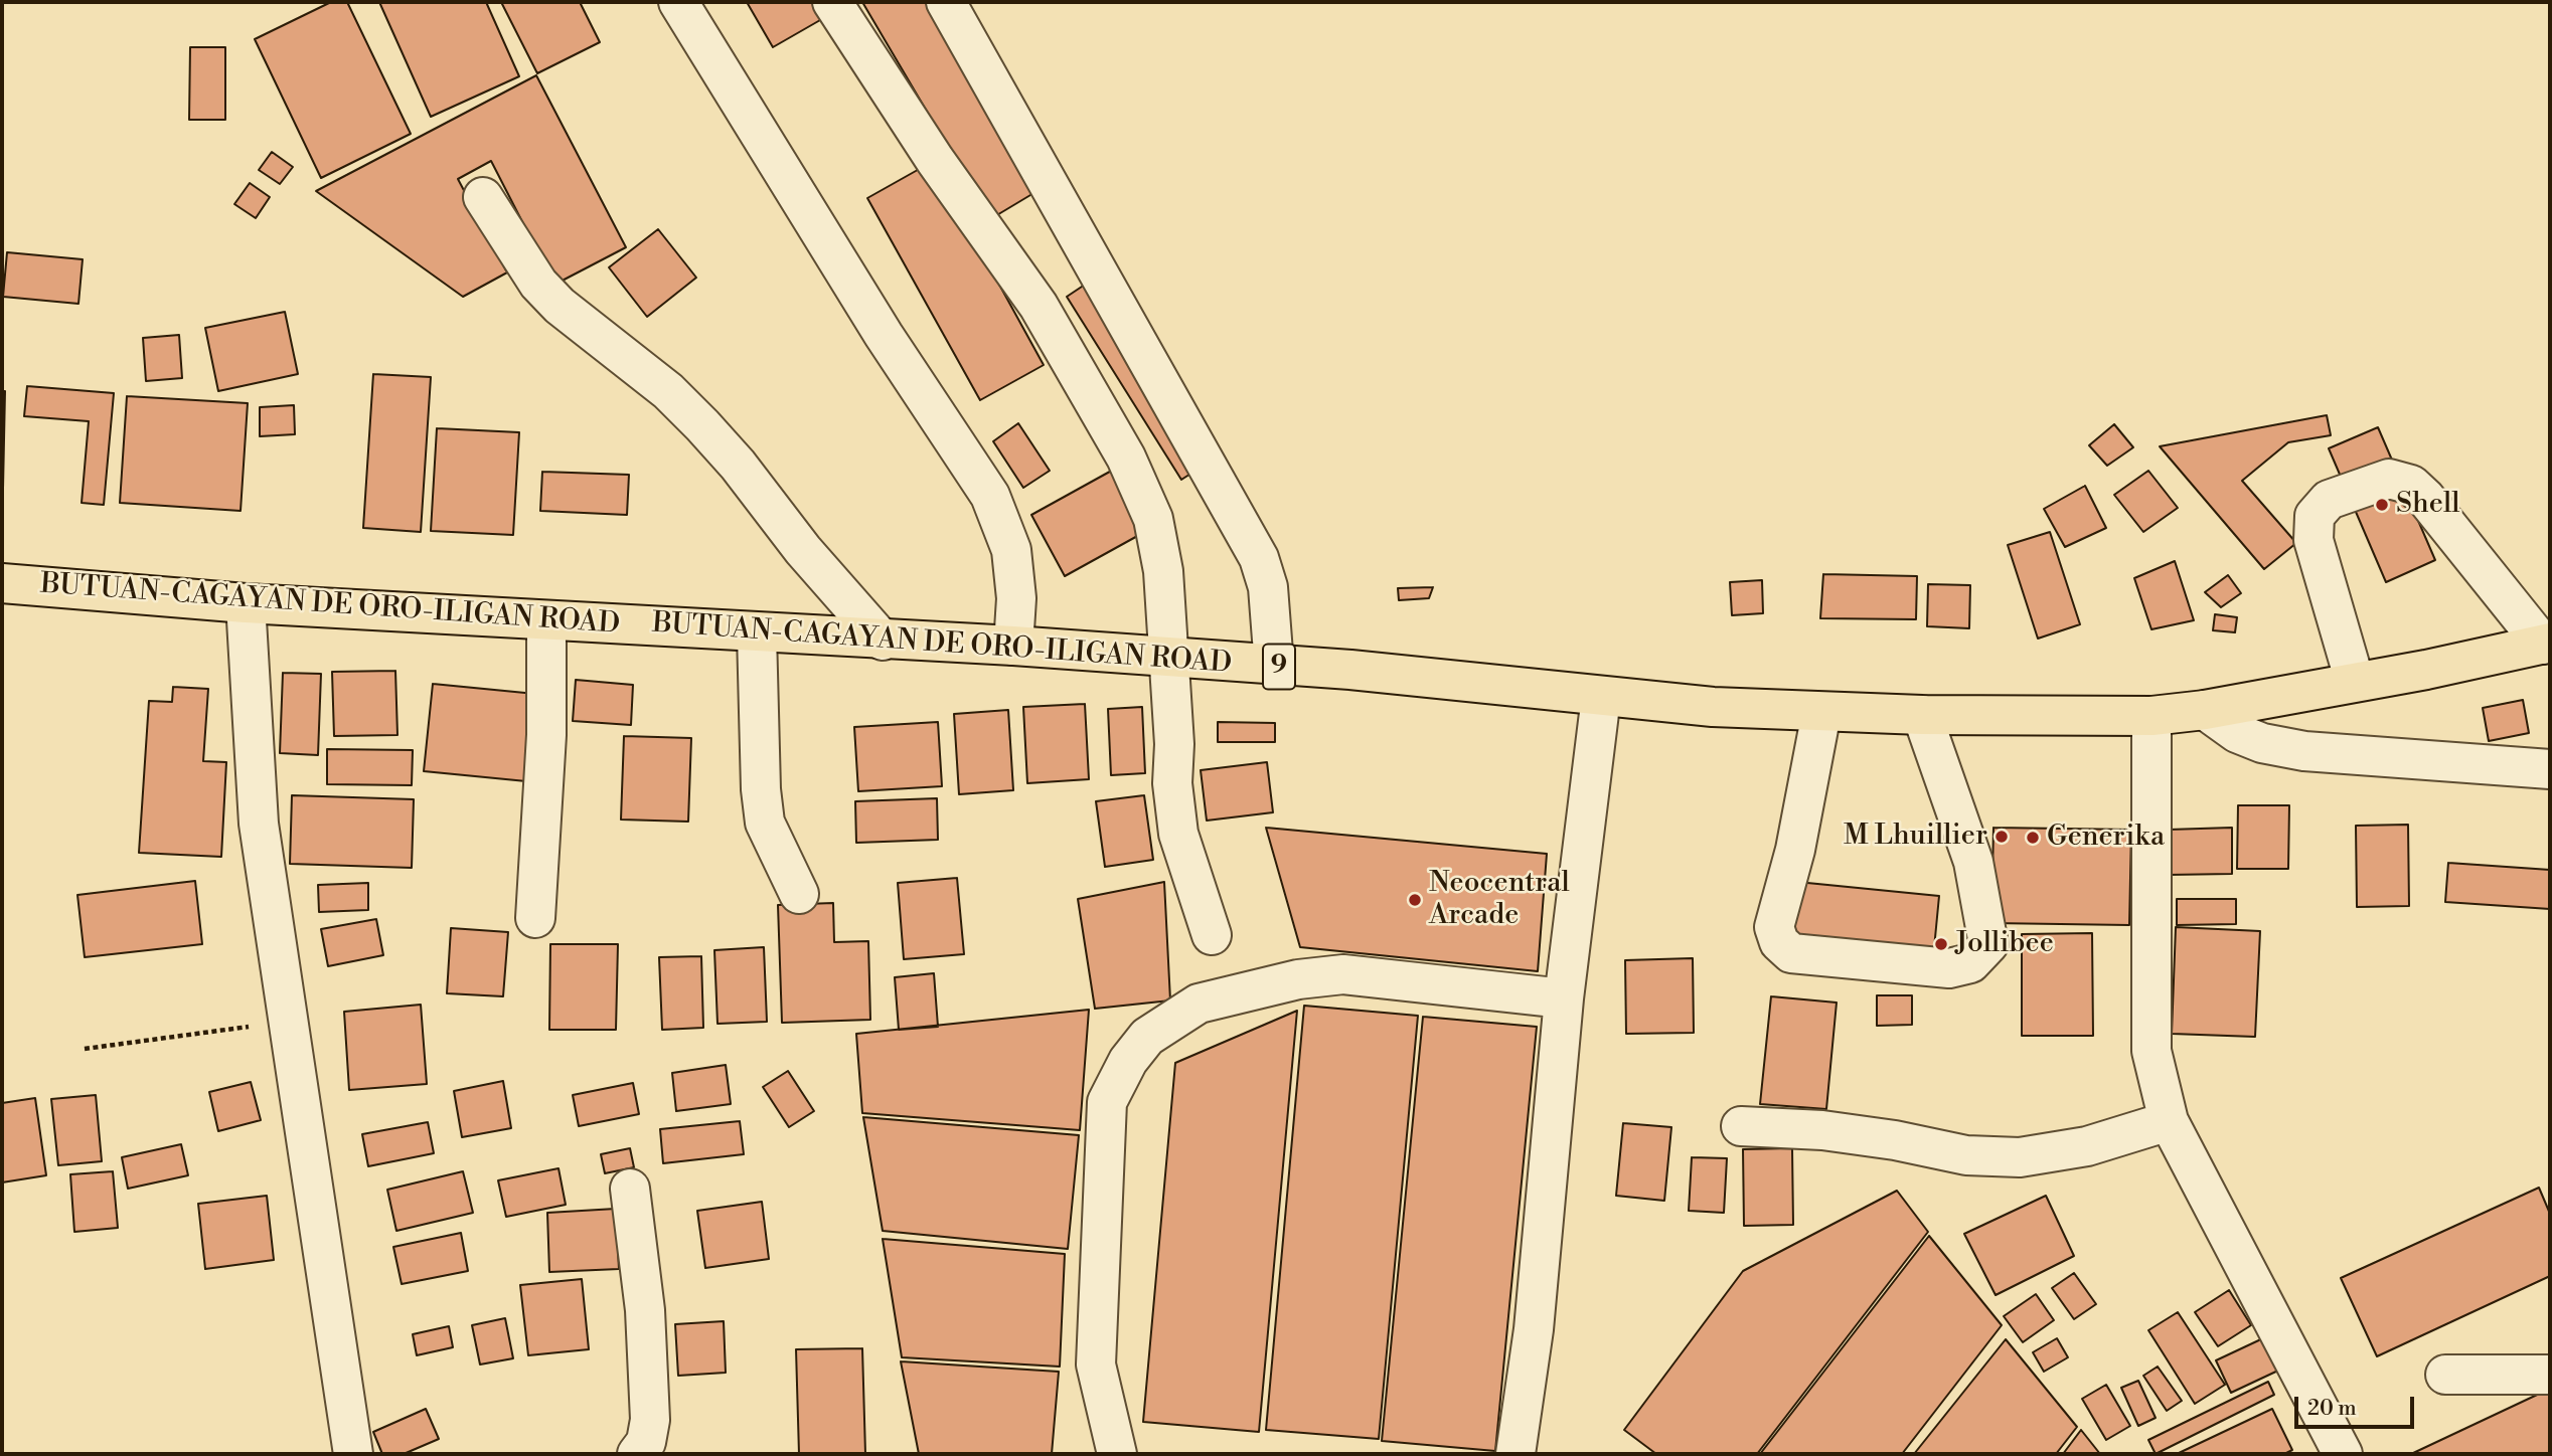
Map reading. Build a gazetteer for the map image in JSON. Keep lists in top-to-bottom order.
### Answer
{
  "streets": {
    "highway": ["BUTUAN-CAGAYAN DE ORO-ILIGAN ROAD", "9"]
  },
  "places": [
    "Shell",
    "M Lhuillier",
    "Generika",
    "Neocentral Arcade",
    "Jollibee"
  ],
  "scale_bar": "20 m"
}
